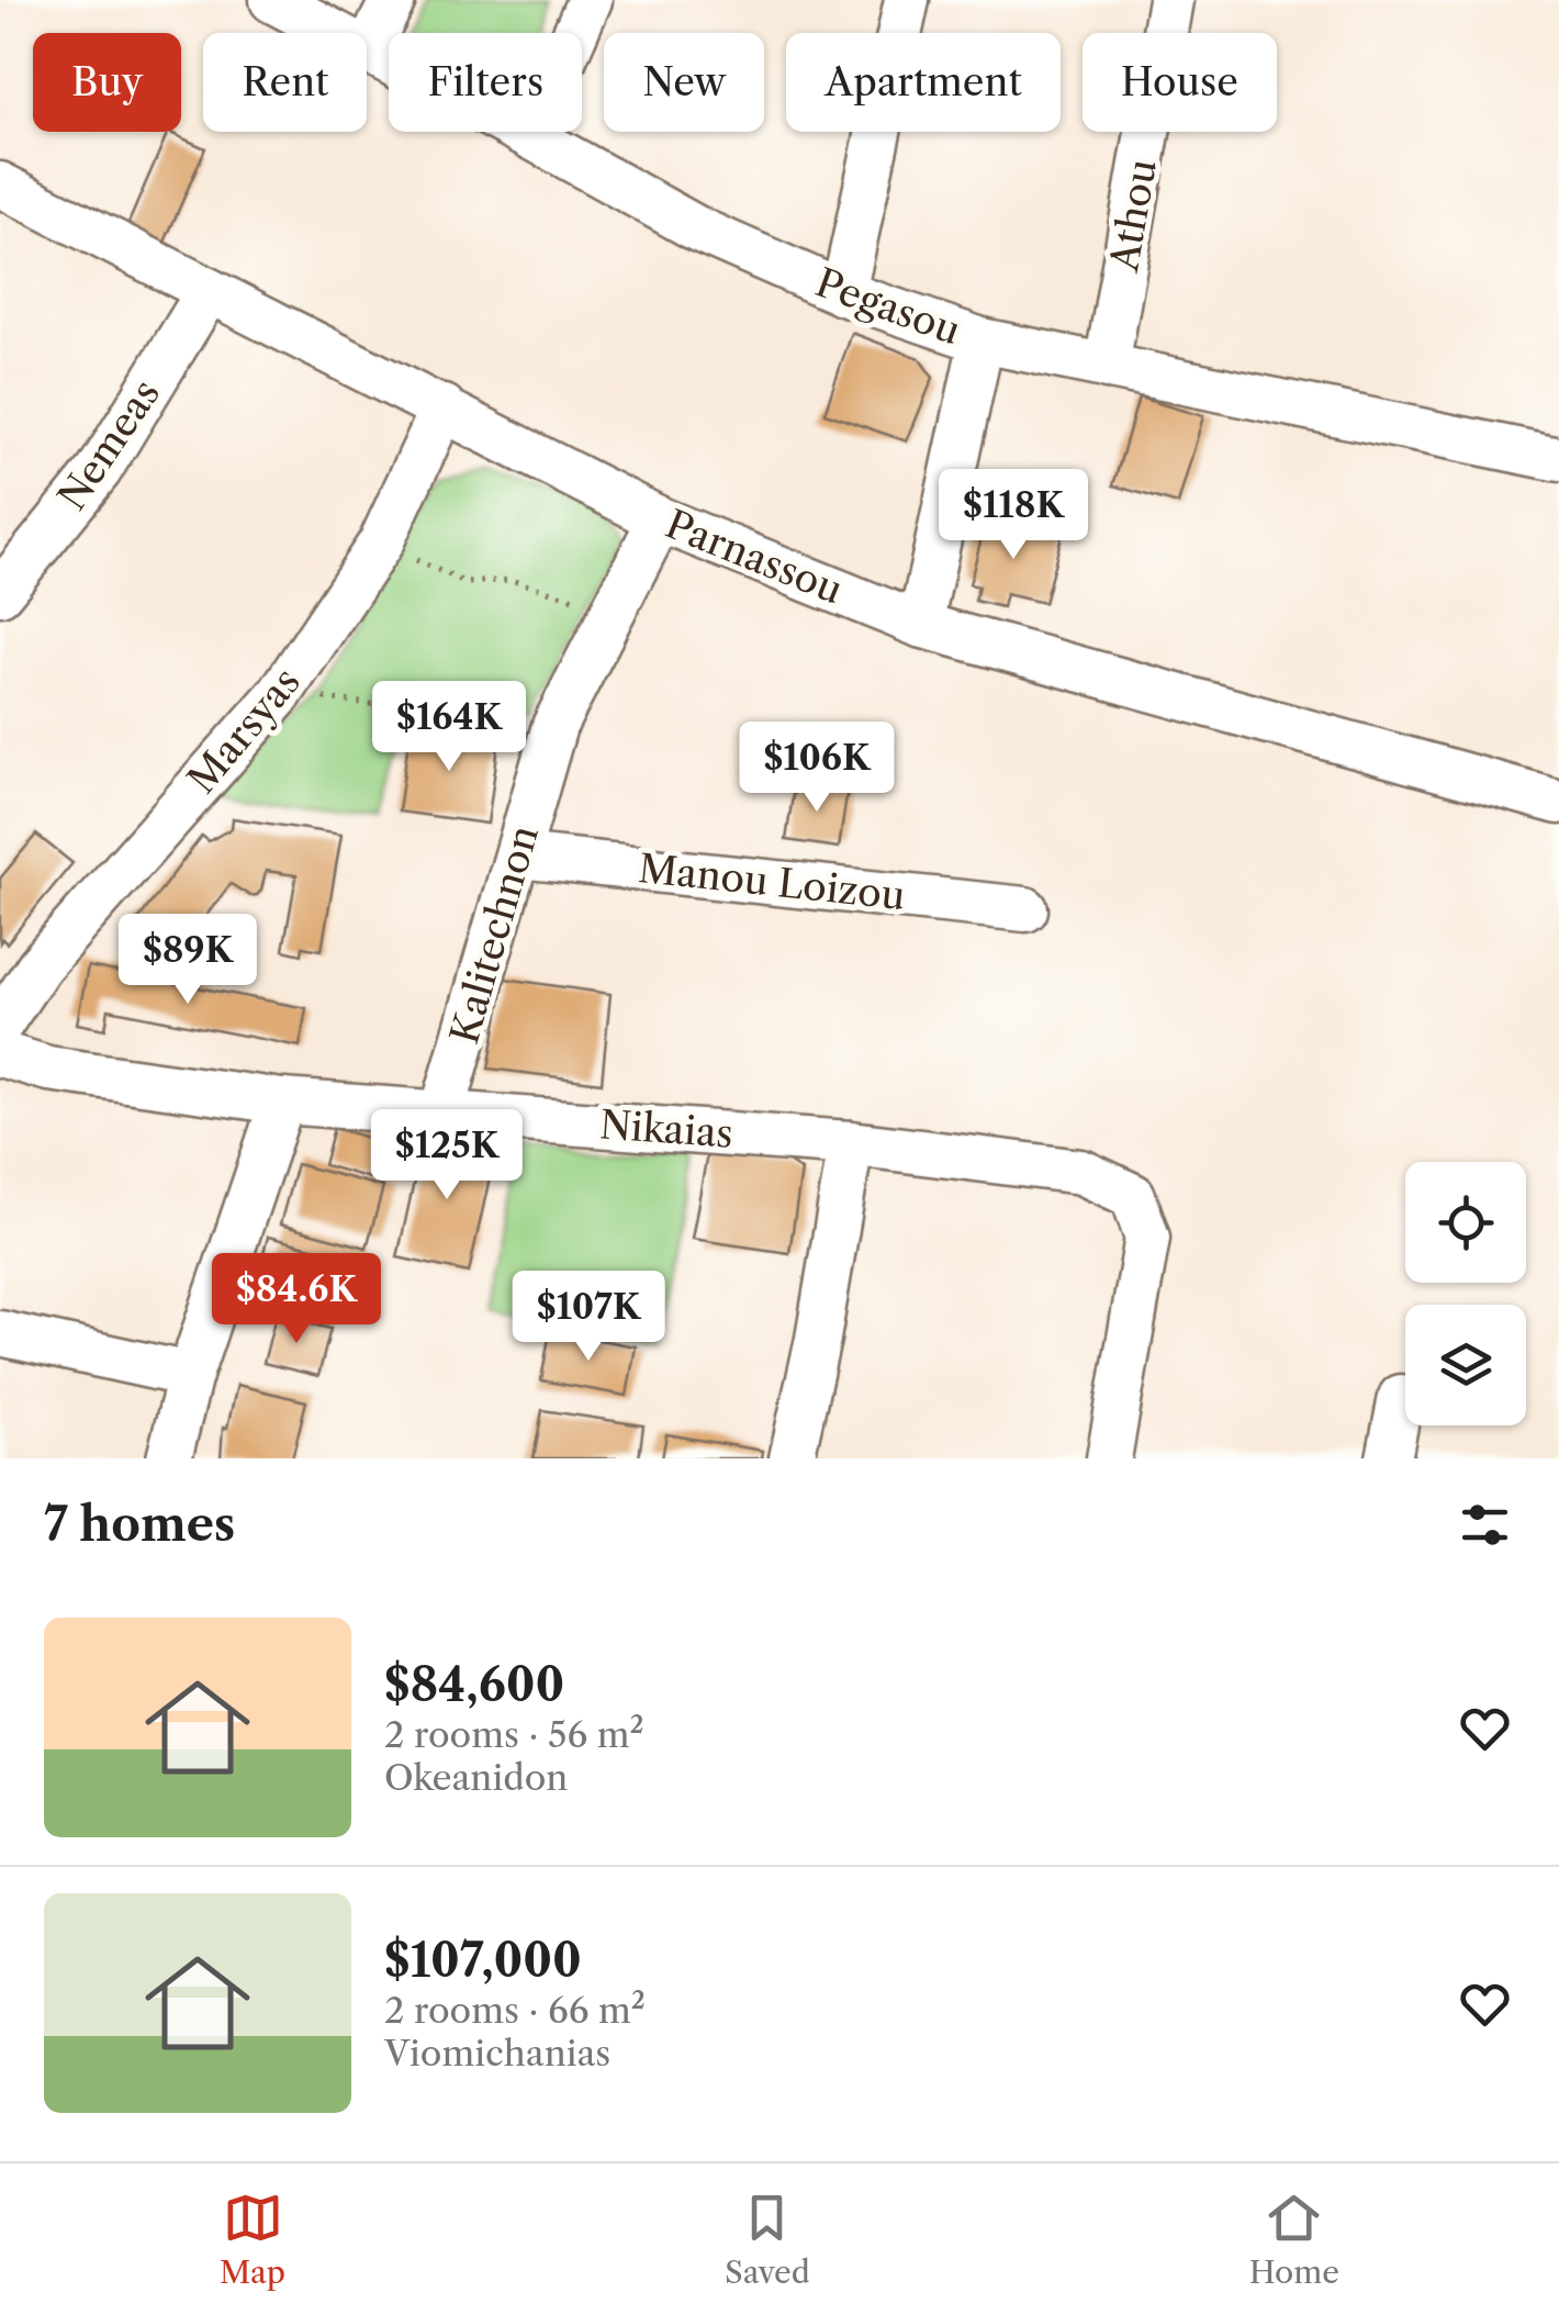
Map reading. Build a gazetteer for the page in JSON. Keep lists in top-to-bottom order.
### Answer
{
  "streets": {
    "street": [
      "Athou",
      "Pegasou",
      "Nemeas",
      "Parnassou",
      "Marsyas",
      "Manou Loizou",
      "Kalitechnon",
      "Nikaias"
    ]
  },
  "crossings": [
    ["Athou", "Pegasou"],
    ["Nemeas", "Parnassou"],
    ["Parnassou", "Marsyas"],
    ["Parnassou", "Kalitechnon"],
    ["Manou Loizou", "Kalitechnon"],
    ["Kalitechnon", "Nikaias"]
  ],
  "page": {
    "chip": [
      "Buy",
      "Rent",
      "Filters",
      "New",
      "Apartment",
      "House"
    ],
    "price": [
      "$118K",
      "$164K",
      "$106K",
      "$89K",
      "$125K",
      "$84.6K",
      "$107K"
    ],
    "heading": "7 homes",
    "list": [
      {
        "name": "$84,600",
        "note": "2 rooms · 56 m² · Okeanidon"
      },
      {
        "name": "$107,000",
        "note": "2 rooms · 66 m² · Viomichanias"
      }
    ],
    "tabs": ["Map", "Saved", "Home"]
  }
}
